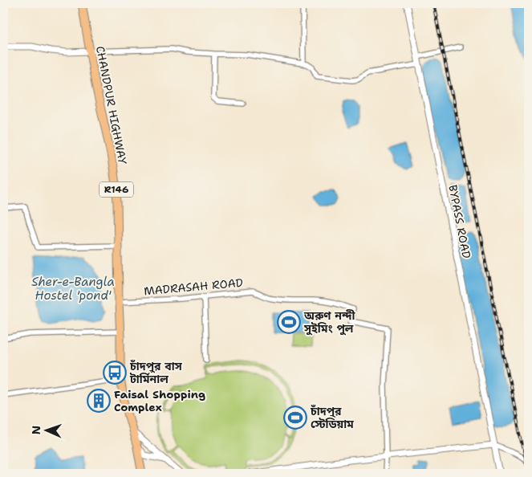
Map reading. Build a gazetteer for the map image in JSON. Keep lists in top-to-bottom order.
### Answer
{
  "streets": {
    "main road": ["CHANDPUR HIGHWAY", "R146"],
    "street": ["BYPASS ROAD", "MADRASAH ROAD"]
  },
  "crossings": [
    ["CHANDPUR HIGHWAY", "MADRASAH ROAD"]
  ],
  "water": ["Sher-e-Bangla Hostel 'pond'"],
  "places": {
    "sports": ["অরুণ নন্দী সুইমিং পুল", "চাঁদপুর স্টেডিয়াম"],
    "bus stop": ["চাঁদপুর বাস টার্মিনাল"],
    "building": ["Faisal Shopping Complex"]
  },
  "north": "left"
}
